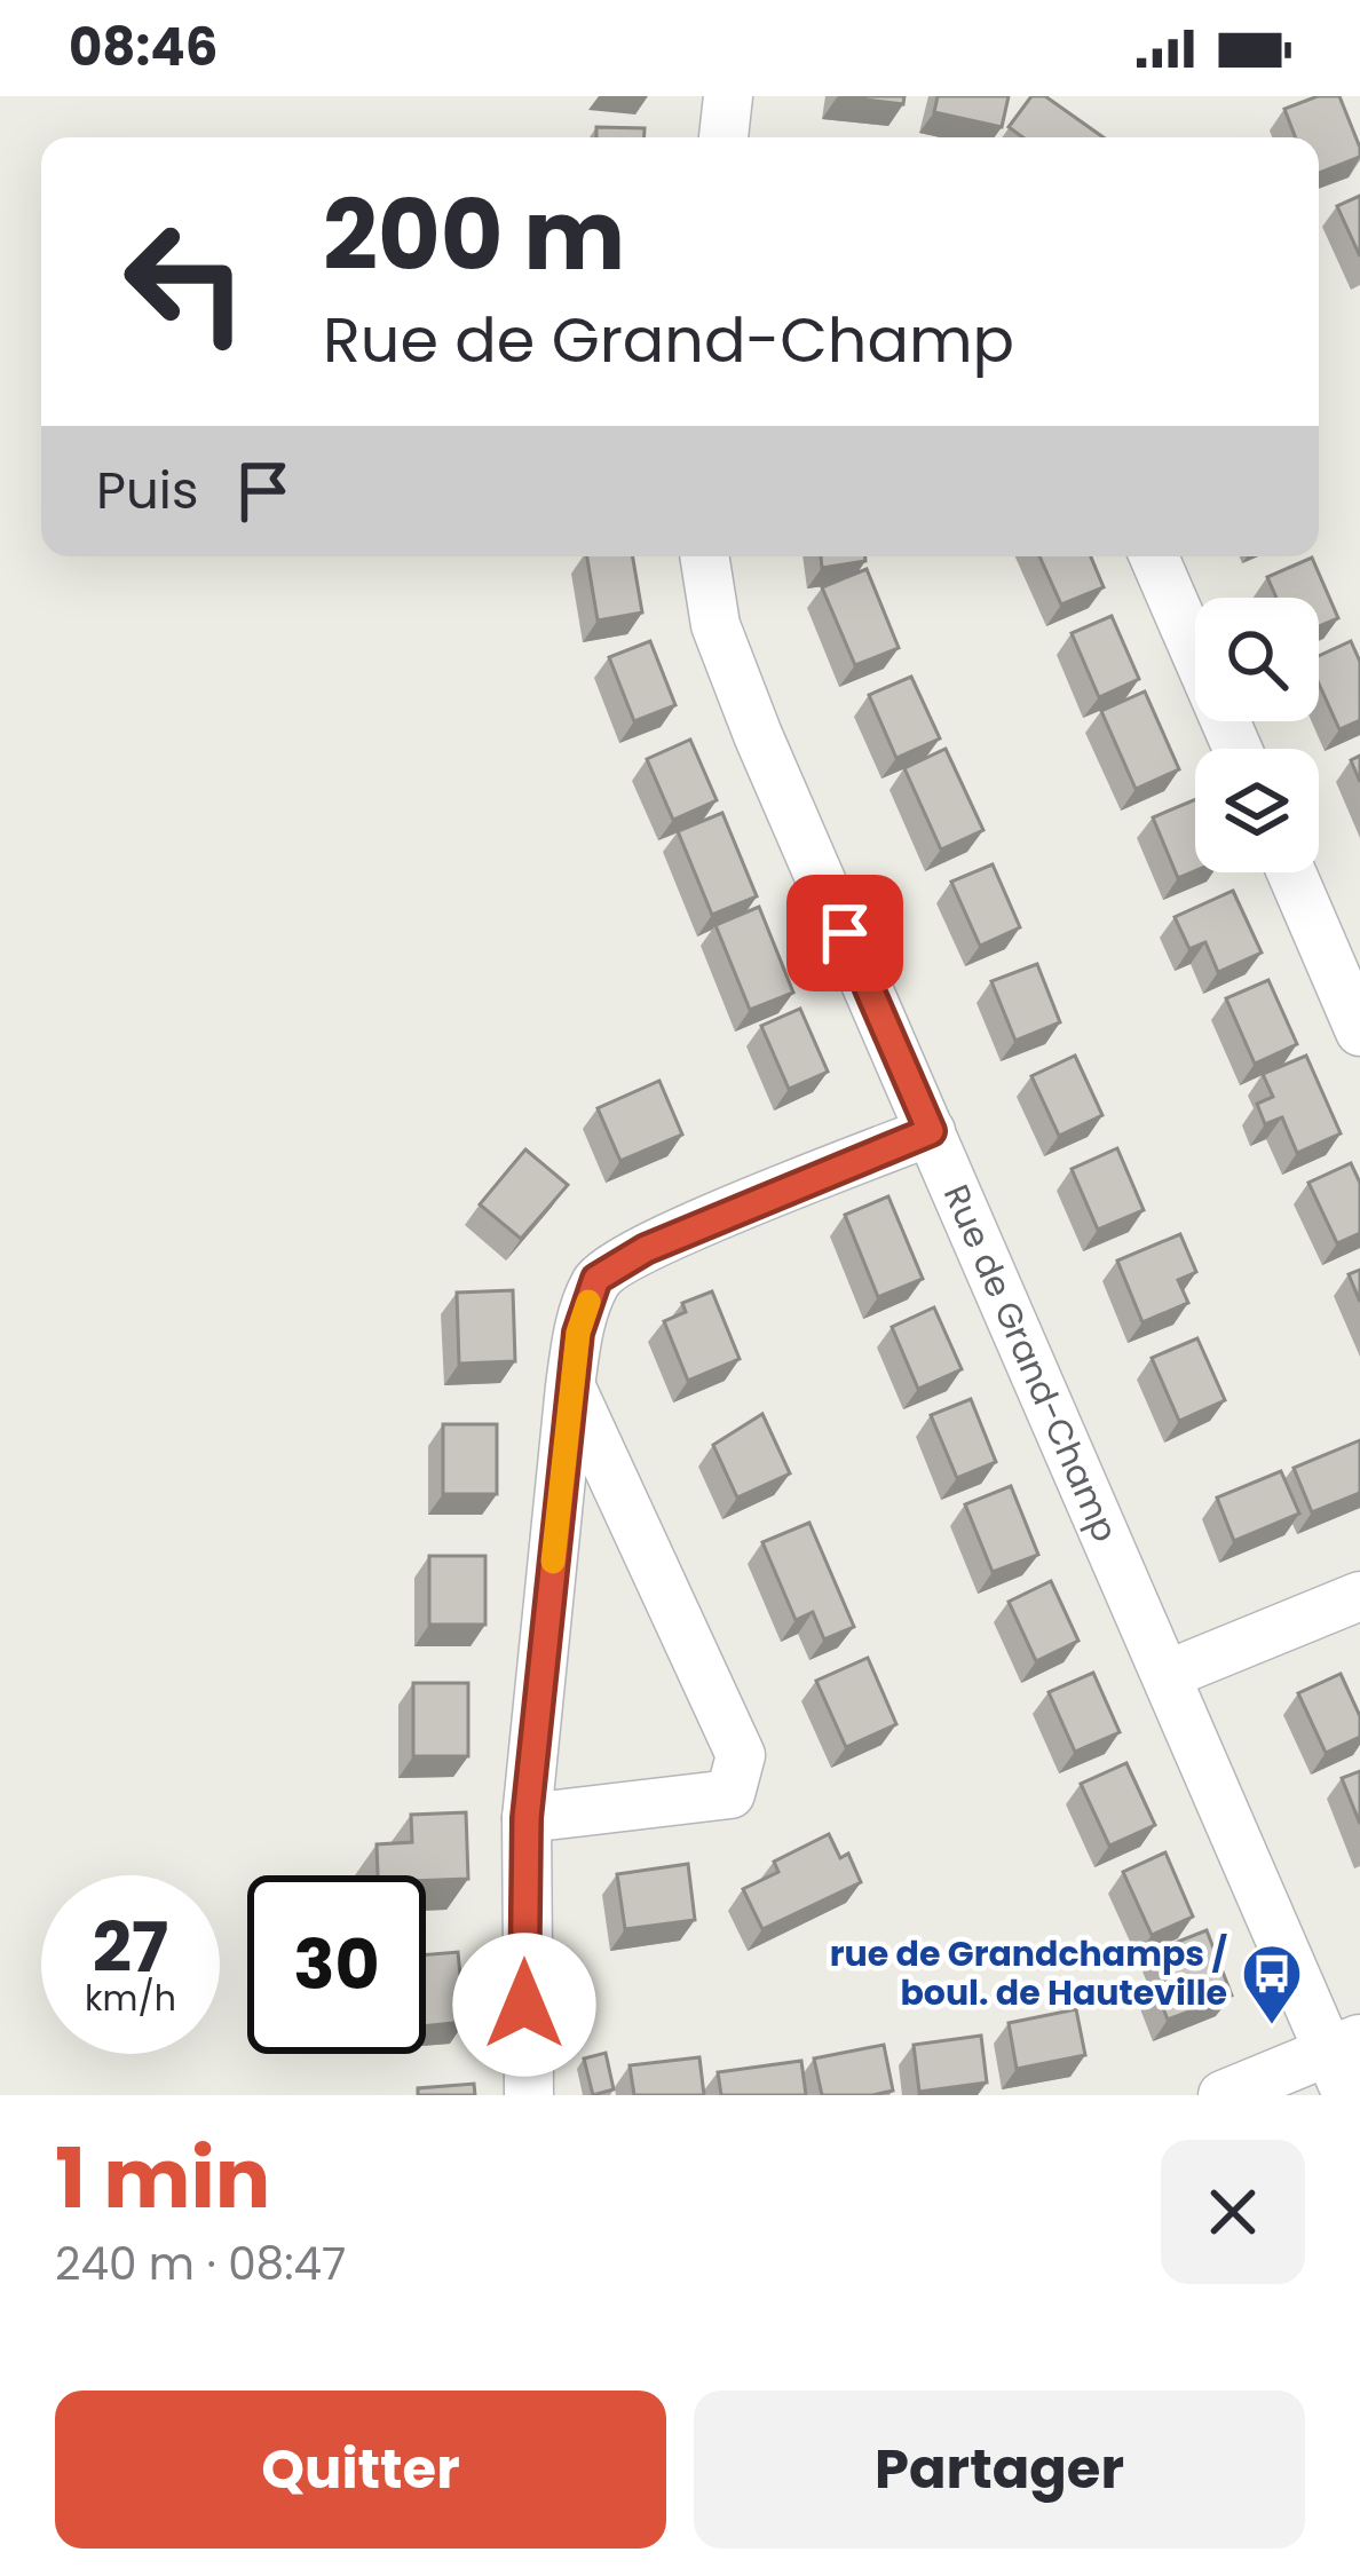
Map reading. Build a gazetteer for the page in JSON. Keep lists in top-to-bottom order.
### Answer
{
  "streets": {
    "street": ["Rue de Grand-Champ"]
  },
  "places": {
    "bus stop": ["rue de Grandchamps / boul. de Hauteville"]
  },
  "page": {
    "status": "08:46",
    "turn": ["200 m", "Rue de Grand-Champ"],
    "then": "Puis",
    "speed": "27 km/h",
    "limit": "30",
    "heading": ["1 min", "240 m · 08:47"],
    "buttons": ["Quitter", "Partager"]
  }
}
